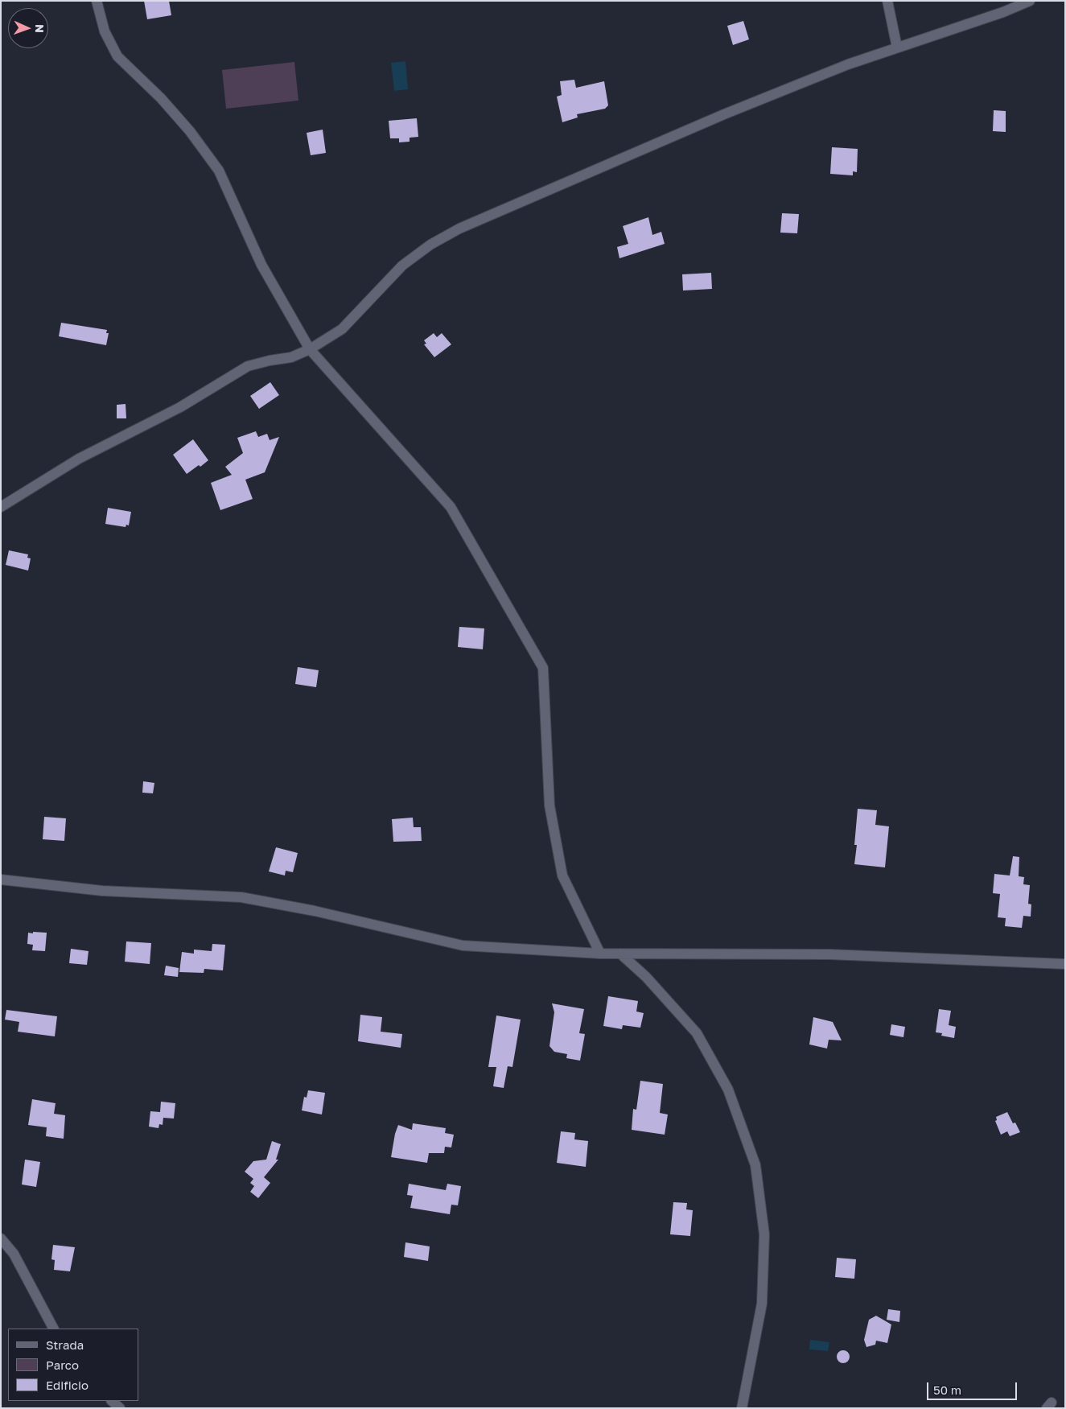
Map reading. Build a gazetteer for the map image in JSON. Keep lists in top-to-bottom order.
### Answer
{
  "legend": ["Strada", "Parco", "Edificio"],
  "scale_bar": "50 m",
  "north": "right"
}
